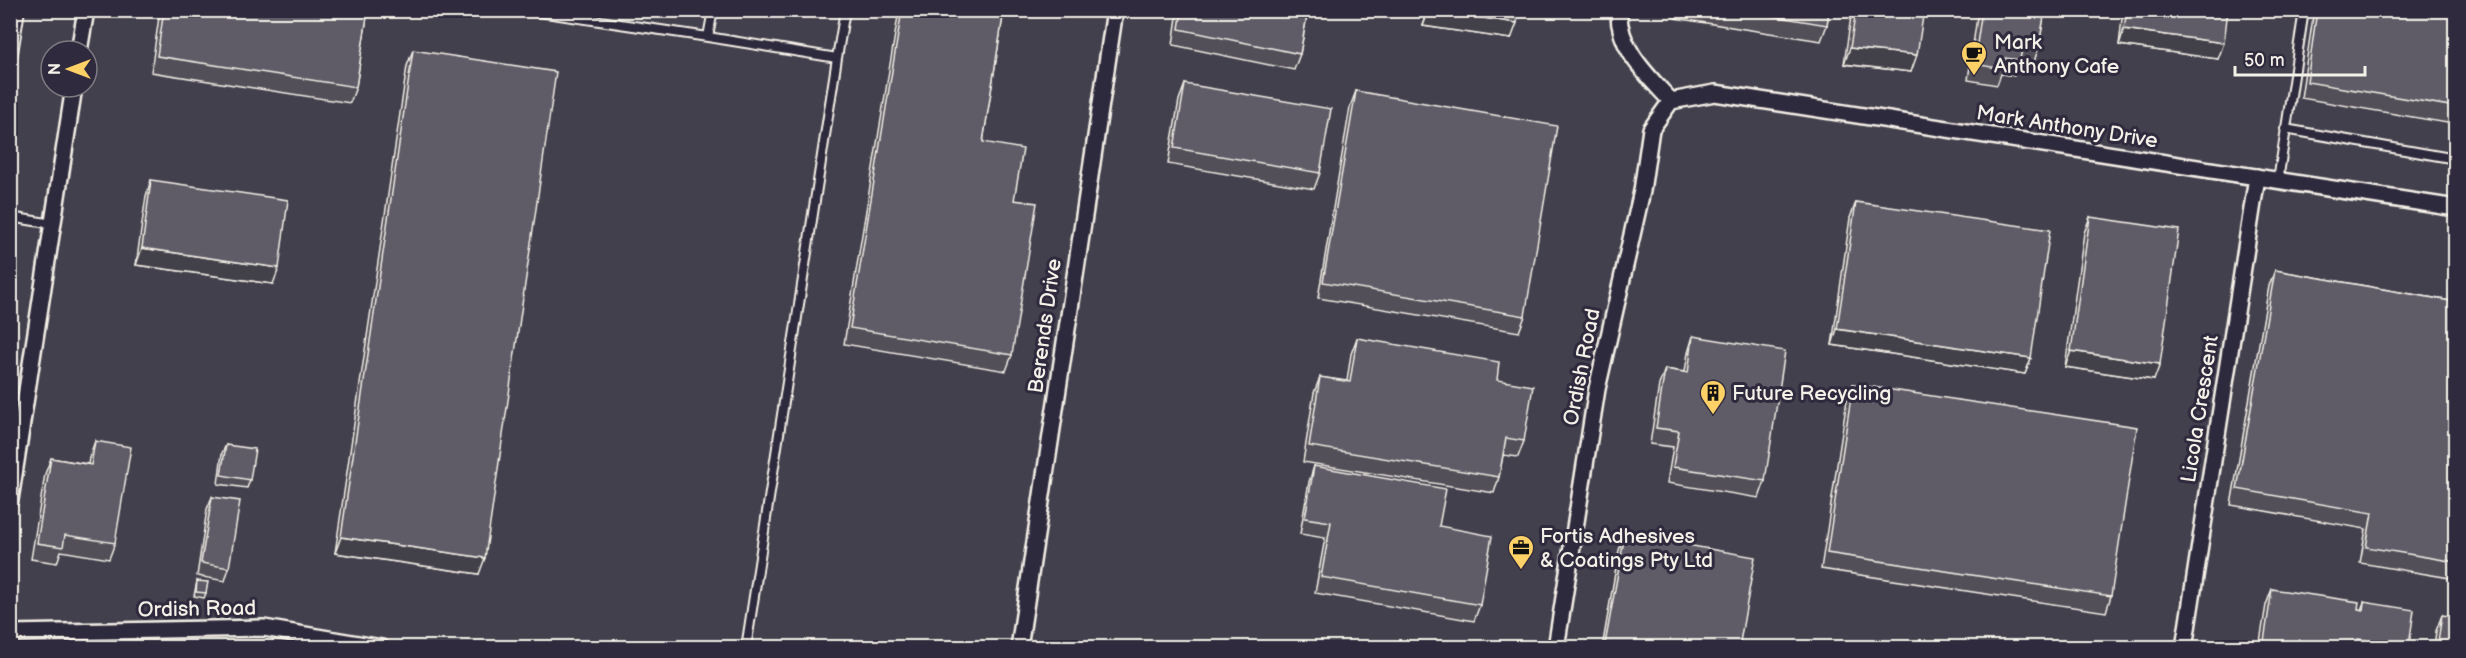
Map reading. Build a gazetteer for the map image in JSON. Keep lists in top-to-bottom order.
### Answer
{
  "streets": {
    "street": [
      "Mark Anthony Drive",
      "Berends Drive",
      "Ordish Road",
      "Licola Crescent"
    ]
  },
  "crossings": [
    ["Mark Anthony Drive", "Ordish Road"],
    ["Mark Anthony Drive", "Licola Crescent"]
  ],
  "places": {
    "cafe": ["Mark Anthony Cafe"],
    "building": ["Future Recycling"],
    "office": ["Fortis Adhesives & Coatings Pty Ltd"]
  },
  "scale_bar": "50 m",
  "north": "left"
}
